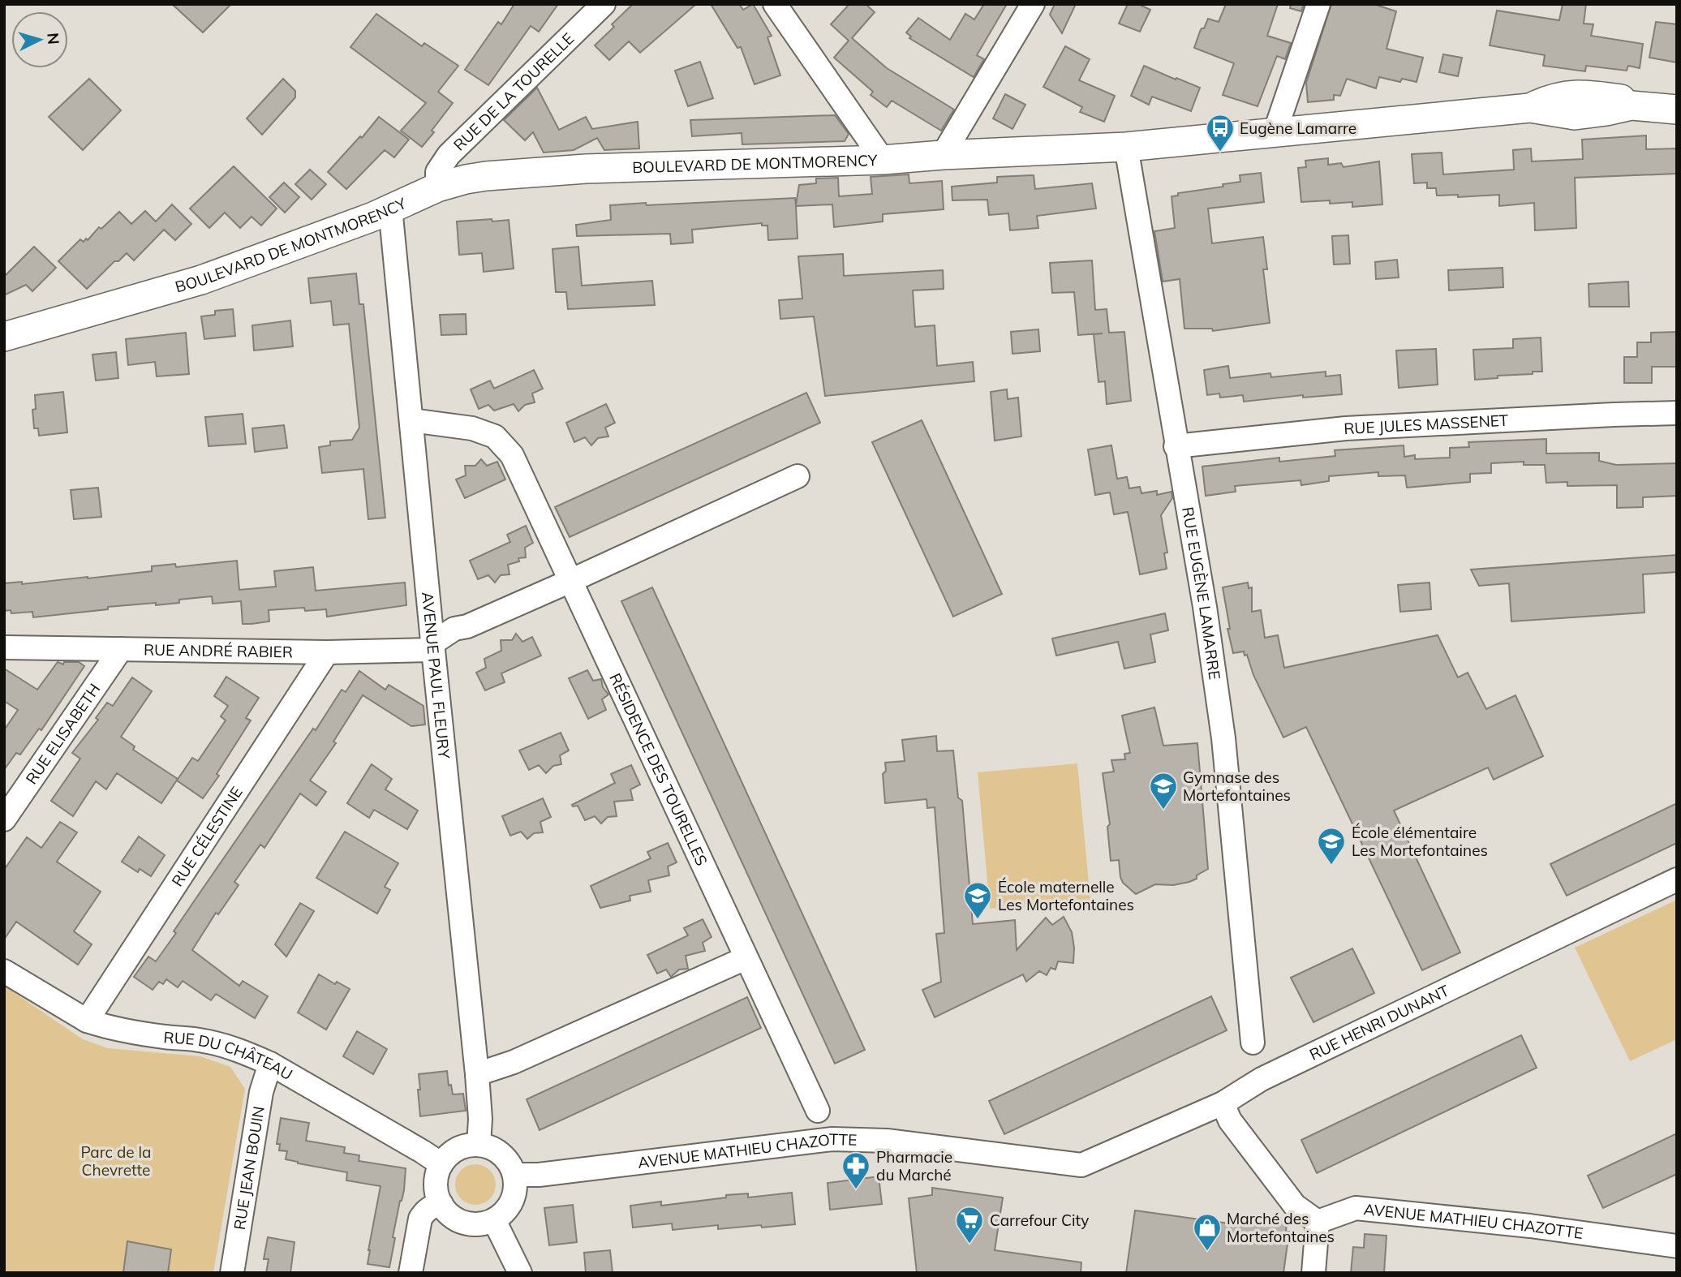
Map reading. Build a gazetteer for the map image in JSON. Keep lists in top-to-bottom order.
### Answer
{
  "streets": {
    "street": [
      "RUE DE LA TOURELLE",
      "BOULEVARD DE MONTMORENCY",
      "RUE JULES MASSENET",
      "RUE EUGÈNE LAMARRE",
      "RUE ANDRÉ RABIER",
      "AVENUE PAUL FLEURY",
      "RUE ELISABETH",
      "RÉSIDENCE DES TOURELLES",
      "RUE CÉLESTINE",
      "RUE HENRI DUNANT",
      "RUE DU CHÂTEAU",
      "AVENUE MATHIEU CHAZOTTE",
      "RUE JEAN BOUIN"
    ]
  },
  "crossings": [
    ["RUE DE LA TOURELLE", "BOULEVARD DE MONTMORENCY"],
    ["BOULEVARD DE MONTMORENCY", "RUE EUGÈNE LAMARRE"],
    ["BOULEVARD DE MONTMORENCY", "AVENUE PAUL FLEURY"],
    ["RUE JULES MASSENET", "RUE EUGÈNE LAMARRE"],
    ["RUE ANDRÉ RABIER", "AVENUE PAUL FLEURY"],
    ["RUE ANDRÉ RABIER", "RUE ELISABETH"],
    ["RUE ANDRÉ RABIER", "RUE CÉLESTINE"],
    ["AVENUE PAUL FLEURY", "RÉSIDENCE DES TOURELLES"],
    ["AVENUE PAUL FLEURY", "RUE DU CHÂTEAU"],
    ["AVENUE PAUL FLEURY", "AVENUE MATHIEU CHAZOTTE"],
    ["RUE CÉLESTINE", "RUE DU CHÂTEAU"],
    ["RUE HENRI DUNANT", "AVENUE MATHIEU CHAZOTTE"],
    ["RUE DU CHÂTEAU", "AVENUE MATHIEU CHAZOTTE"],
    ["RUE DU CHÂTEAU", "RUE JEAN BOUIN"]
  ],
  "parks": ["Parc de la Chevrette"],
  "places": {
    "bus stop": ["Eugène Lamarre"],
    "school or university": ["Gymnase des Mortefontaines", "École élémentaire Les Mortefontaines", "École maternelle Les Mortefontaines"],
    "pharmacy": ["Pharmacie du Marché"],
    "supermarket": ["Carrefour City"],
    "shop": ["Marché des Mortefontaines"]
  },
  "north": "right"
}
